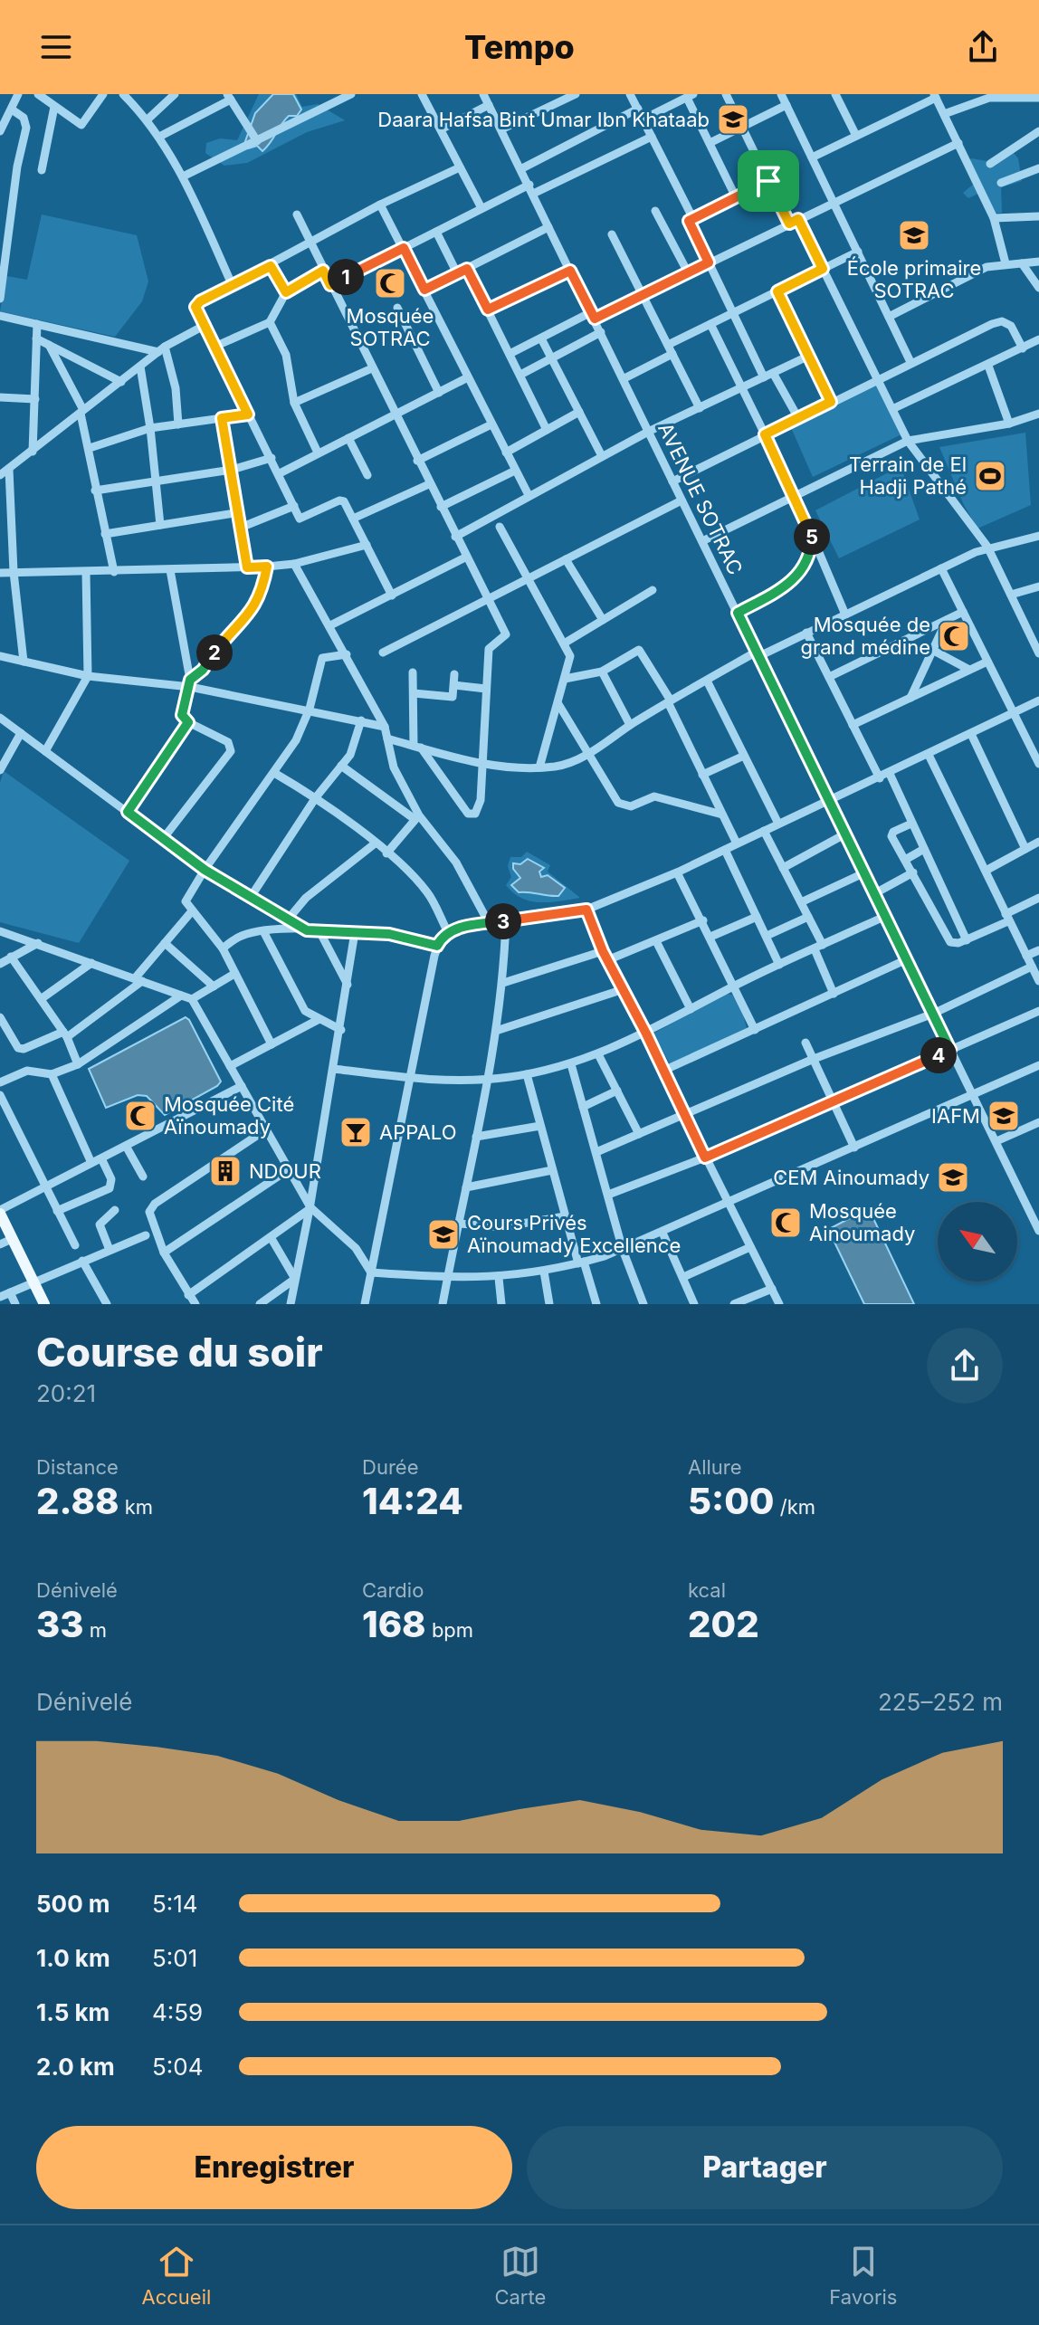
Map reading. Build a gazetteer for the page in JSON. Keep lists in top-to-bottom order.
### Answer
{
  "streets": {
    "street": ["AVENUE SOTRAC"]
  },
  "places": {
    "school or university": [
      "Daara Hafsa Bint Umar Ibn Khataab",
      "École primaire SOTRAC",
      "IAFM",
      "CEM Ainoumady",
      "Cours Privés Aïnoumady Excellence"
    ],
    "mosque": [
      "Mosquée SOTRAC",
      "Mosquée de grand médine",
      "Mosquée Cité Aïnoumady",
      "Mosquée Ainoumady"
    ],
    "sports": ["Terrain de El Hadji Pathé"],
    "bar": ["APPALO"],
    "building": ["NDOUR"]
  },
  "north": "top left",
  "page": {
    "header": "Tempo",
    "pins": [
      "1",
      "5",
      "2",
      "3",
      "4"
    ],
    "heading": ["Course du soir", "20:21"],
    "stats": [
      ["Distance", "2.88 km"],
      ["Durée", "14:24"],
      ["Allure", "5:00 /km"],
      ["Dénivelé", "33 m"],
      ["Cardio", "168 bpm"],
      ["kcal", "202"]
    ],
    "chart": ["Dénivelé", "225–252 m"],
    "list": [
      {
        "name": "500 m",
        "note": "5:14"
      },
      {
        "name": "1.0 km",
        "note": "5:01"
      },
      {
        "name": "1.5 km",
        "note": "4:59"
      },
      {
        "name": "2.0 km",
        "note": "5:04"
      }
    ],
    "buttons": ["Enregistrer", "Partager"],
    "tabs": ["Accueil", "Carte", "Favoris"]
  }
}
